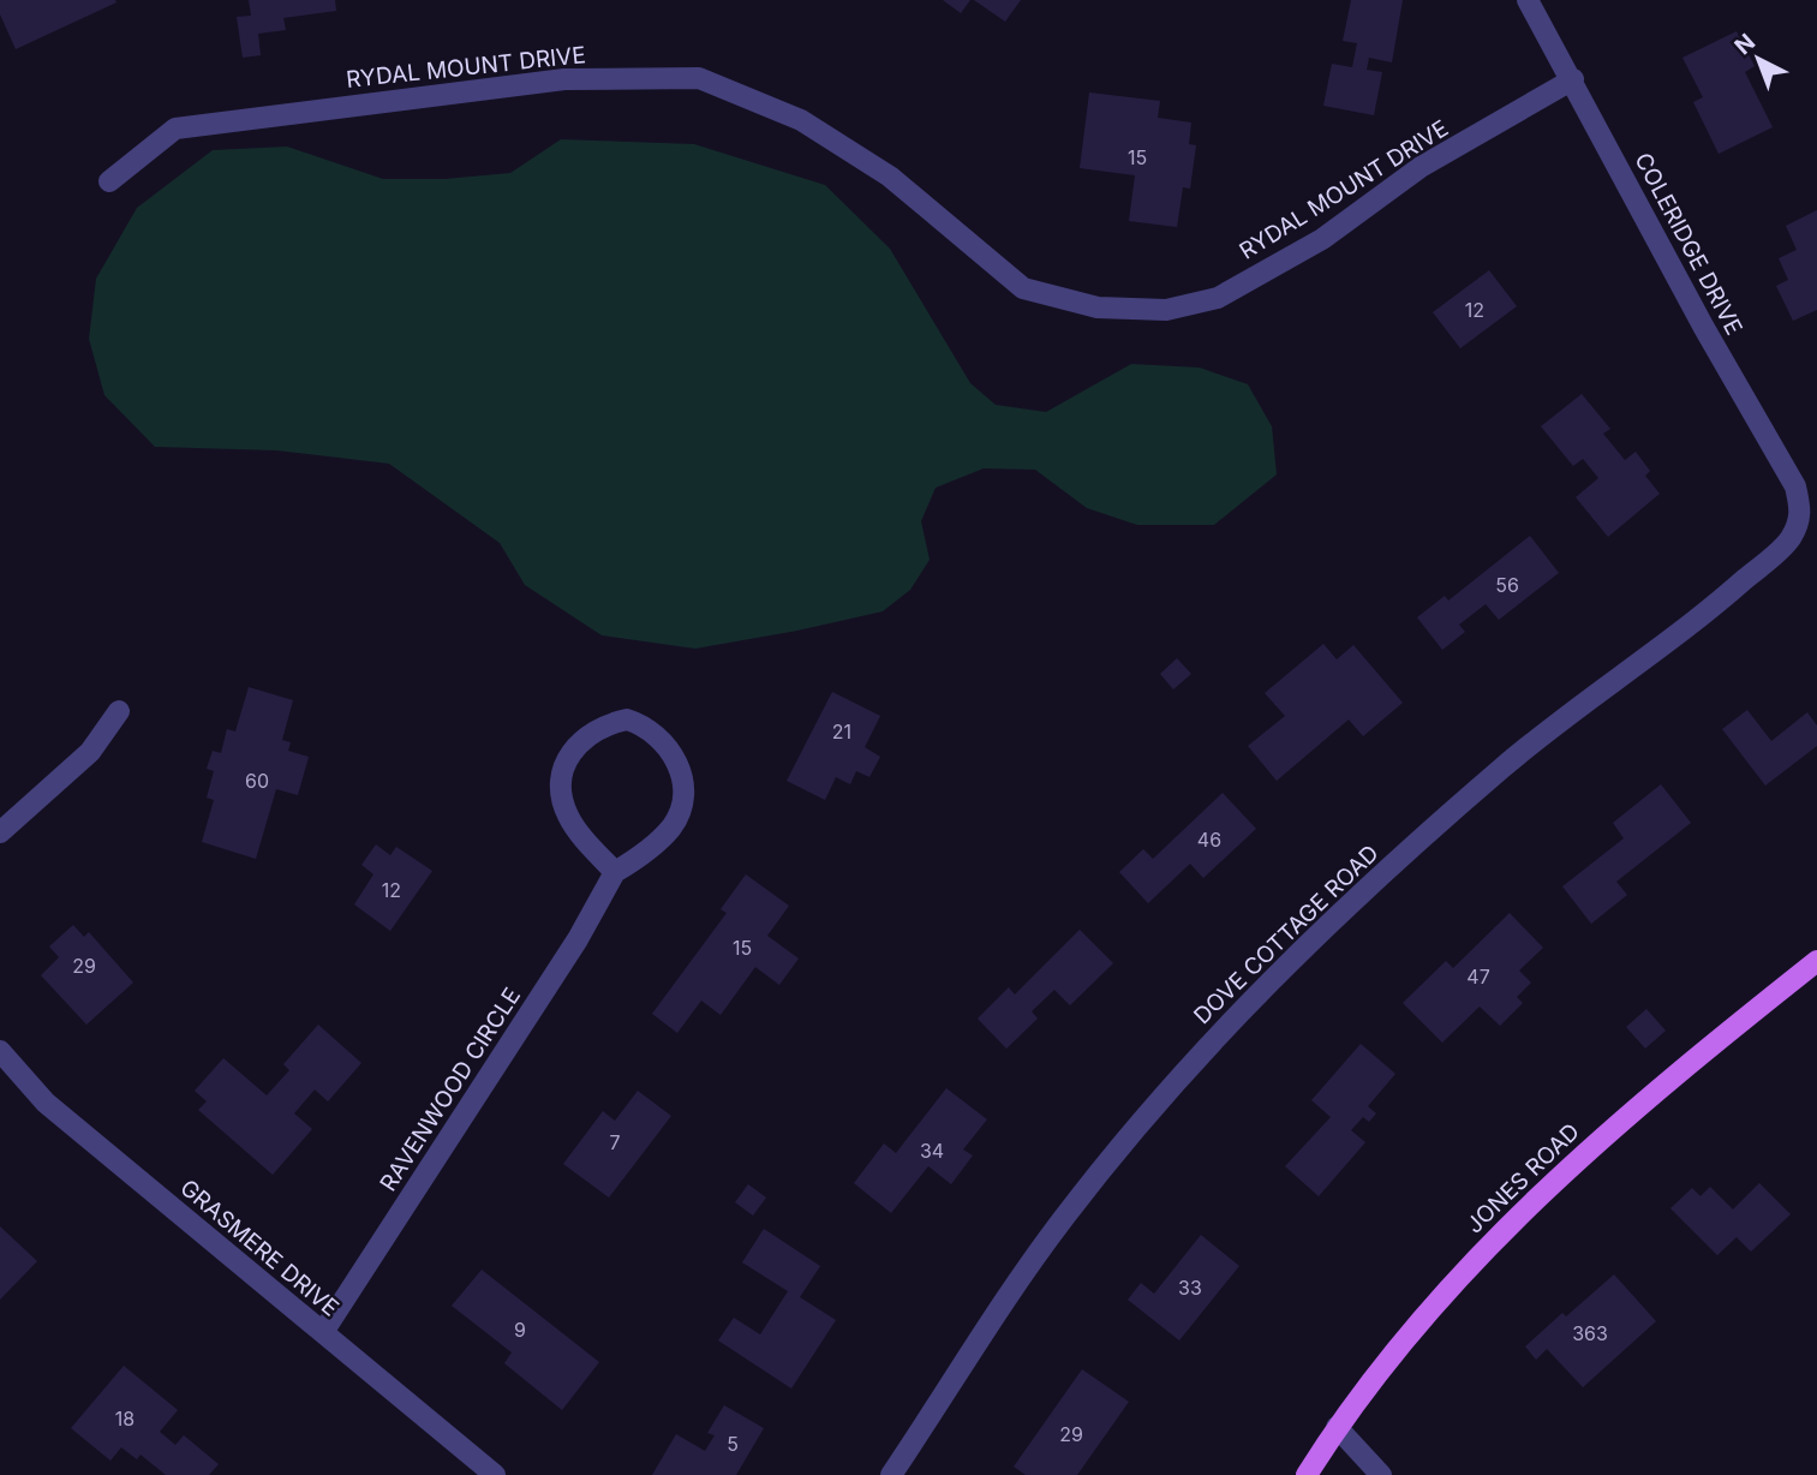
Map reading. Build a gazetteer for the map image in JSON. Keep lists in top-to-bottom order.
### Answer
{
  "streets": {
    "main road": ["JONES ROAD"],
    "street": [
      "RYDAL MOUNT DRIVE",
      "COLERIDGE DRIVE",
      "DOVE COTTAGE ROAD",
      "RAVENWOOD CIRCLE",
      "GRASMERE DRIVE"
    ]
  },
  "crossings": [
    ["RYDAL MOUNT DRIVE", "COLERIDGE DRIVE"],
    ["COLERIDGE DRIVE", "DOVE COTTAGE ROAD"],
    ["RAVENWOOD CIRCLE", "GRASMERE DRIVE"]
  ],
  "house_numbers": [
    "15",
    "12",
    "56",
    "21",
    "60",
    "46",
    "12",
    "15",
    "29",
    "47",
    "7",
    "34",
    "33",
    "9",
    "363",
    "18",
    "29",
    "5"
  ],
  "north": "top left"
}
